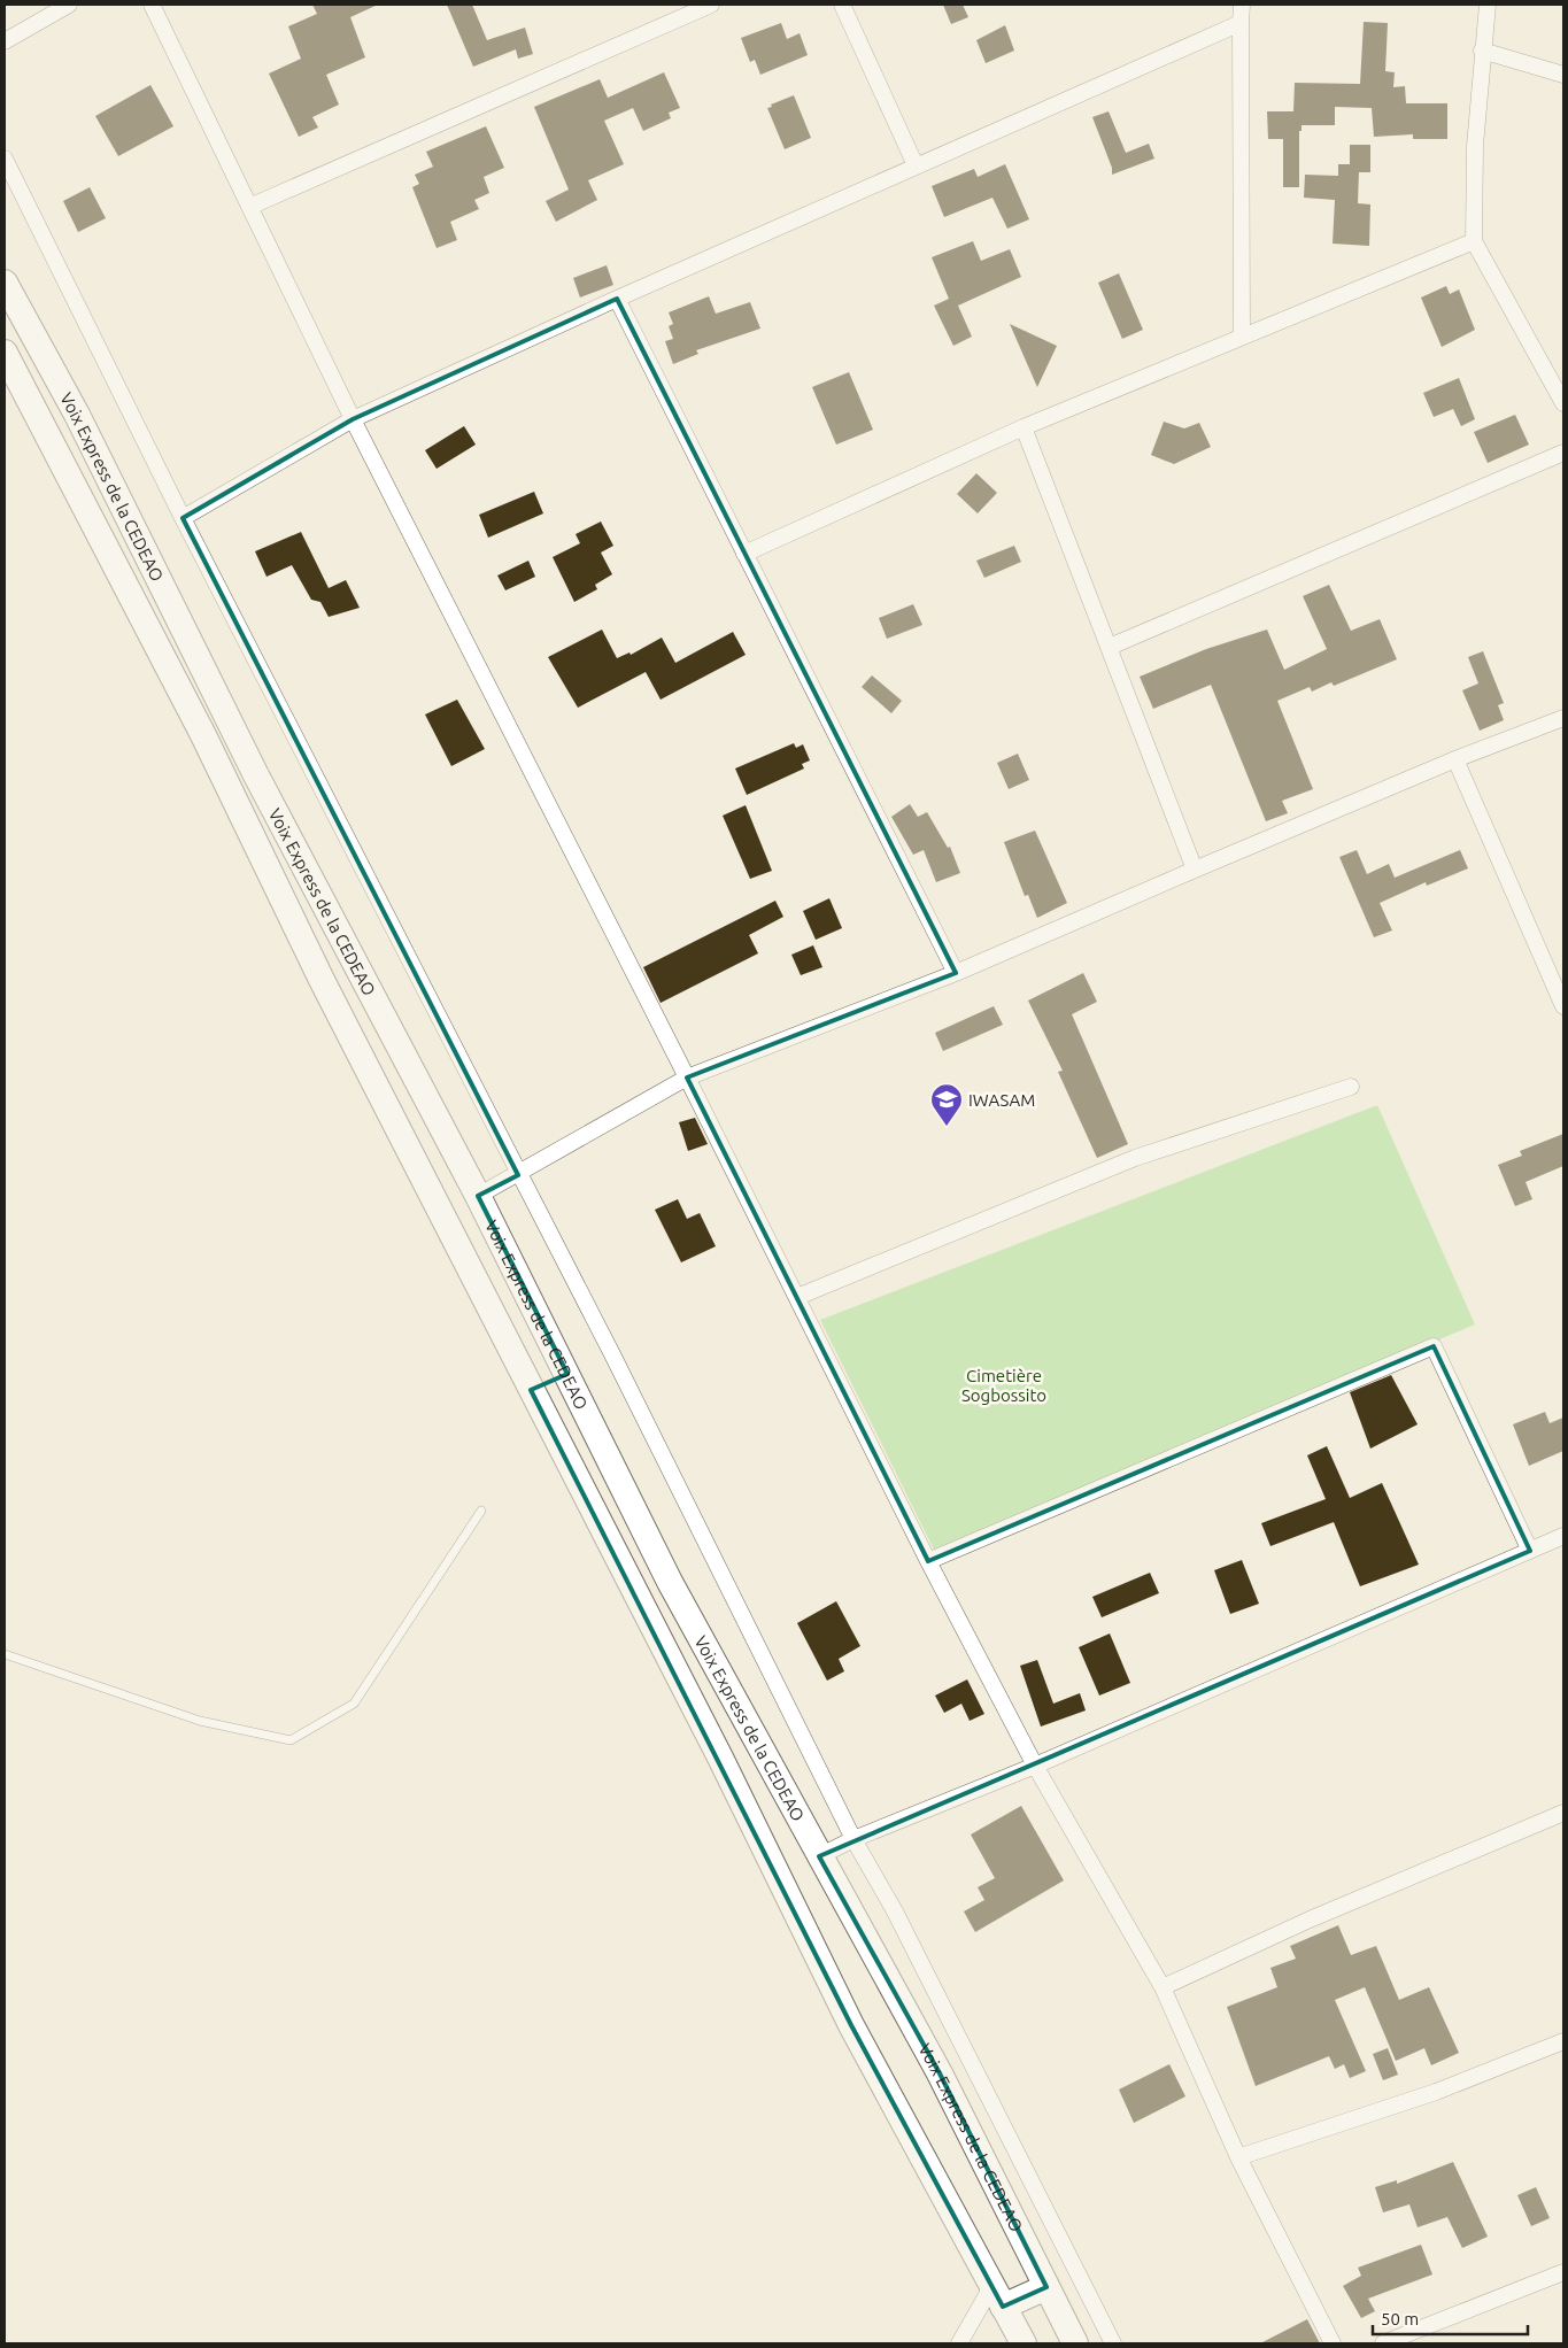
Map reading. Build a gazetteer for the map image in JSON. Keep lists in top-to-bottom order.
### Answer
{
  "streets": {
    "main road": ["Voix Express de la CEDEAO"]
  },
  "parks": ["Cimetière Sogbossito"],
  "places": {
    "school or university": ["IWASAM"]
  },
  "scale_bar": "50 m"
}
